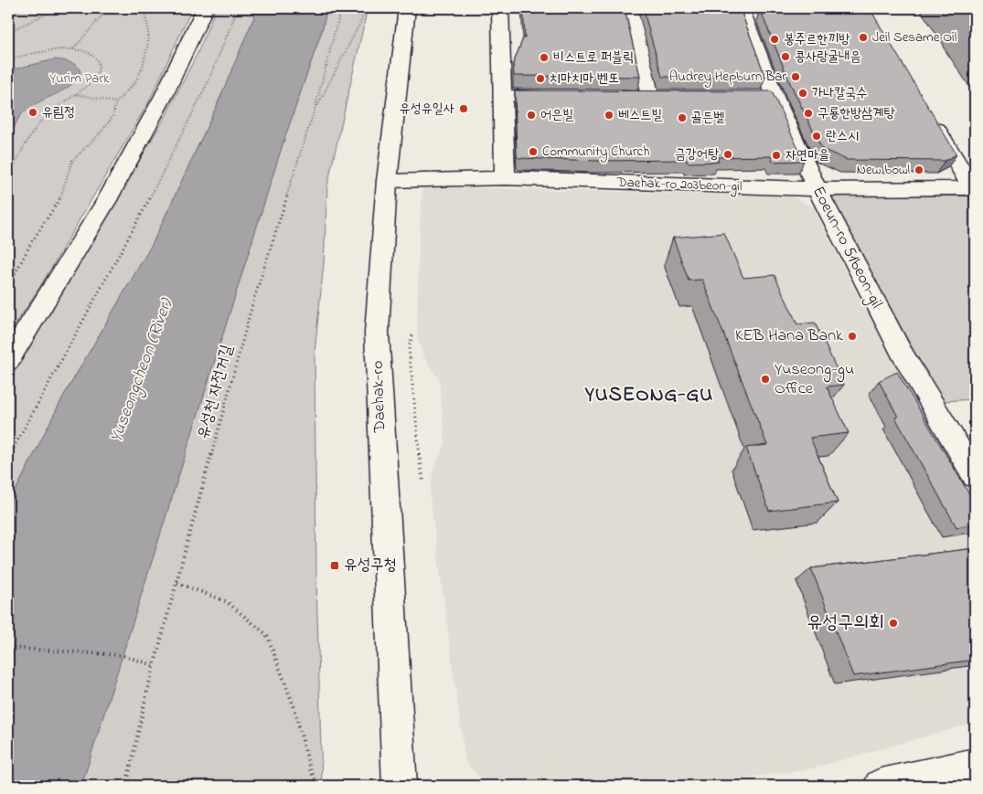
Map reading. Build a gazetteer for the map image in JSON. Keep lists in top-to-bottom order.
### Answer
{
  "streets": {
    "street": ["Daehak-ro 203beon-gil", "Eoeun-ro 51beon-gil", "Daehak-ro"],
    "path": ["유성천 자전거길"]
  },
  "crossings": [
    ["Daehak-ro 203beon-gil", "Eoeun-ro 51beon-gil"],
    ["Daehak-ro 203beon-gil", "Daehak-ro"]
  ],
  "districts": ["YUSEONG-GU"],
  "water": ["Yuseongcheon (River)"],
  "parks": ["Yurim Park"],
  "places": {
    "other": [
      "Jeil Sesame Oil",
      "봉주르한끼방",
      "콩사랑굴내음",
      "비스트로 퍼블릭",
      "Audrey Hepburn Bar",
      "치마치마 벤또",
      "가나칼국수",
      "유성유일사",
      "유림정",
      "구룡한방삼계탕",
      "어은빌",
      "베스트빌",
      "골든벨",
      "란스시",
      "Community Church",
      "금강어탕",
      "자연마을",
      "New bowl",
      "KEB Hana Bank",
      "Yuseong-gu Office",
      "유성구의회"
    ],
    "transit": ["유성구청"]
  }
}
